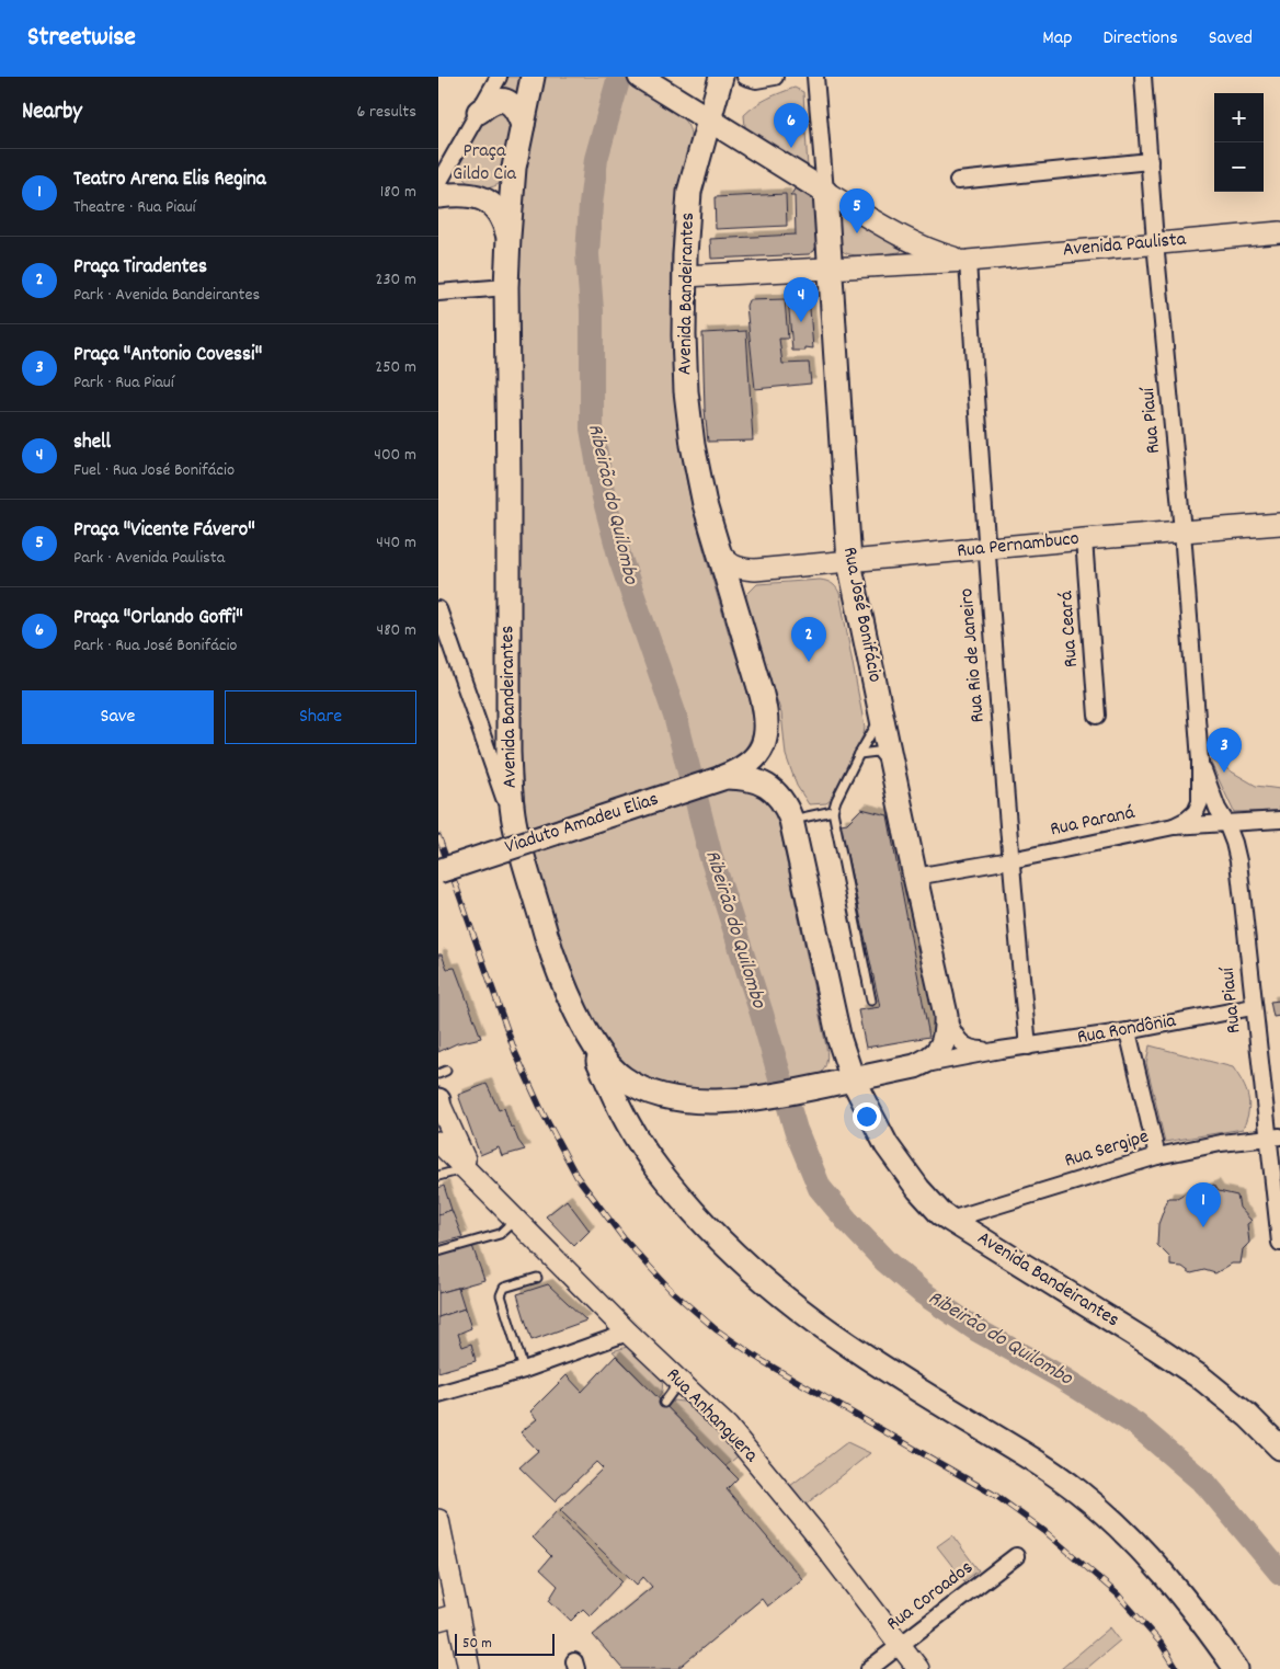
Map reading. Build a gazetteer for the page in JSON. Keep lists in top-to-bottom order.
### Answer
{
  "streets": {
    "main road": [
      "Avenida Paulista",
      "Avenida Bandeirantes",
      "Rua Pernambuco",
      "Rua José Bonifácio",
      "Viaduto Amadeu Elias",
      "Rua Rondônia",
      "Rua Anhanguera"
    ],
    "street": [
      "Rua Piauí",
      "Rua Ceará",
      "Rua Rio de Janeiro",
      "Rua Paraná",
      "Rua Sergipe",
      "Rua Coroados"
    ]
  },
  "crossings": [
    ["Avenida Paulista", "Avenida Bandeirantes"],
    ["Avenida Paulista", "Rua Piauí"],
    ["Avenida Paulista", "Rua José Bonifácio"],
    ["Avenida Paulista", "Rua Rio de Janeiro"],
    ["Avenida Bandeirantes", "Rua Pernambuco"],
    ["Avenida Bandeirantes", "Viaduto Amadeu Elias"],
    ["Avenida Bandeirantes", "Rua Rondônia"],
    ["Avenida Bandeirantes", "Rua Sergipe"],
    ["Rua Piauí", "Rua Pernambuco"],
    ["Rua Piauí", "Rua Paraná"],
    ["Rua Piauí", "Rua Rondônia"],
    ["Rua Piauí", "Rua Sergipe"],
    ["Rua Pernambuco", "Rua José Bonifácio"],
    ["Rua Pernambuco", "Rua Ceará"],
    ["Rua Pernambuco", "Rua Rio de Janeiro"],
    ["Rua José Bonifácio", "Rua Paraná"],
    ["Rua José Bonifácio", "Rua Rondônia"],
    ["Rua Rio de Janeiro", "Rua Paraná"],
    ["Rua Rio de Janeiro", "Rua Rondônia"],
    ["Rua Anhanguera", "Rua Coroados"]
  ],
  "water": ["Ribeirão do Quilombo"],
  "parks": ["Praça Gildo Cia"],
  "scale_bar": "50 m",
  "page": {
    "header": "Streetwise",
    "nav": ["Map", "Directions", "Saved"],
    "heading": ["Nearby", "6 results"],
    "map_buttons": ["+", "−"],
    "pins": [
      "6",
      "5",
      "4",
      "2",
      "3",
      "1"
    ],
    "list": [
      {
        "mark": "1",
        "name": "Teatro Arena Elis Regina",
        "note": "Theatre · Rua Piauí",
        "value": "180 m"
      },
      {
        "mark": "2",
        "name": "Praça Tiradentes",
        "note": "Park · Avenida Bandeirantes",
        "value": "230 m"
      },
      {
        "mark": "3",
        "name": "Praça \"Antonio Covessi\"",
        "note": "Park · Rua Piauí",
        "value": "250 m"
      },
      {
        "mark": "4",
        "name": "shell",
        "note": "Fuel · Rua José Bonifácio",
        "value": "400 m"
      },
      {
        "mark": "5",
        "name": "Praça \"Vicente Fávero\"",
        "note": "Park · Avenida Paulista",
        "value": "440 m"
      },
      {
        "mark": "6",
        "name": "Praça \"Orlando Goffi\"",
        "note": "Park · Rua José Bonifácio",
        "value": "480 m"
      }
    ],
    "buttons": ["Save", "Share"],
    "scale": "50 m"
  }
}
